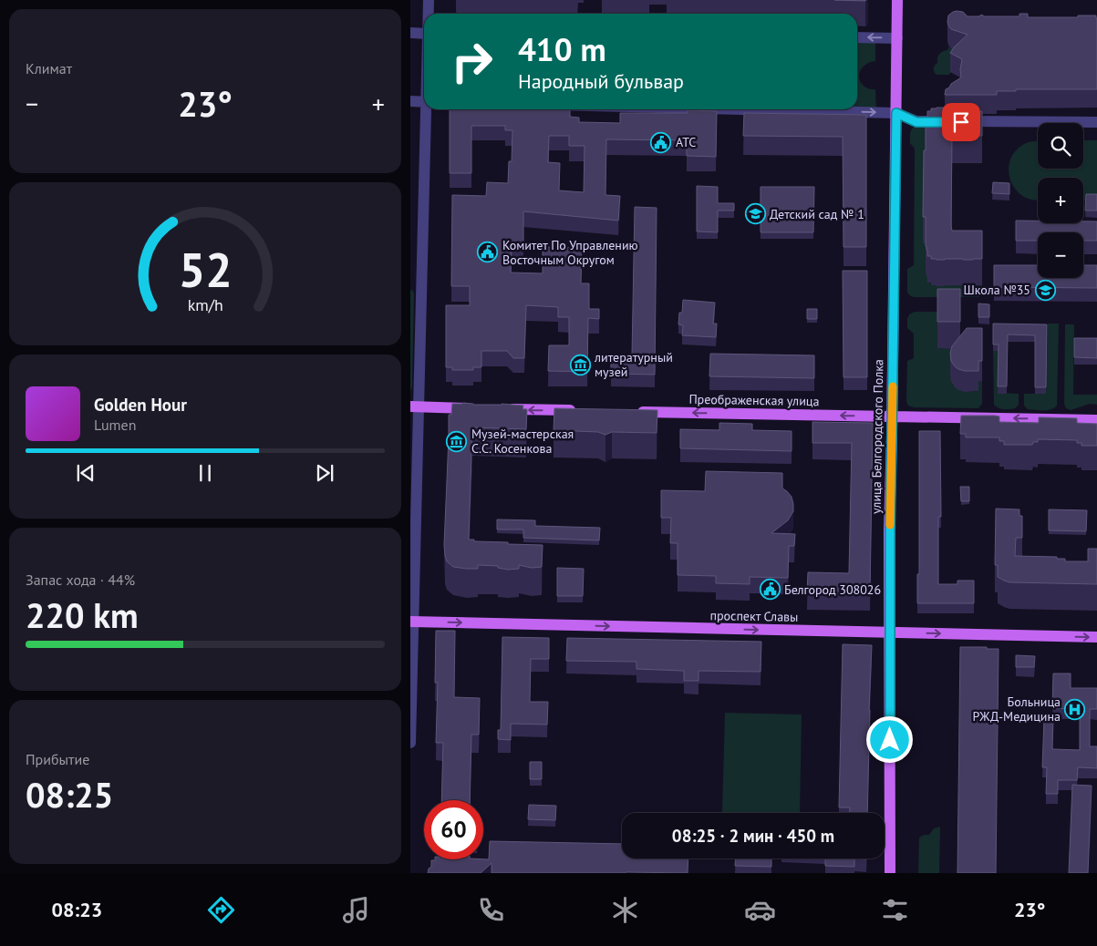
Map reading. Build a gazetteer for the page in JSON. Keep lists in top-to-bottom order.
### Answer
{
  "streets": {
    "main road": ["Преображенская улица", "улица Белгородского Полка", "проспект Славы"]
  },
  "crossings": [
    ["Преображенская улица", "улица Белгородского Полка"],
    ["улица Белгородского Полка", "проспект Славы"]
  ],
  "one_way": ["Преображенская улица", "проспект Славы"],
  "places": {
    "public building": ["АТС", "Комитет По Управлению Восточным Округом", "Белгород 308026"],
    "school or university": ["Детский сад № 1", "Школа №35"],
    "museum": ["литературный музей", "Музей-мастерская С.С. Косенкова"],
    "hospital": ["Больница РЖД-Медицина"]
  },
  "page": {
    "tile": [
      "Климат",
      ["Запас хода · 44%", "220 km"],
      ["Прибытие", "08:25"]
    ],
    "turn": ["410 m", "Народный бульвар"],
    "heat": ["−", "23°", "+"],
    "map_buttons": ["+", "−"],
    "song": ["Golden Hour", "Lumen"],
    "limit": "60",
    "trip": "08:25 · 2 мин · 450 m",
    "tabs": ["08:23", "23°"],
    "gauge": ["52", "km/h"]
  }
}
